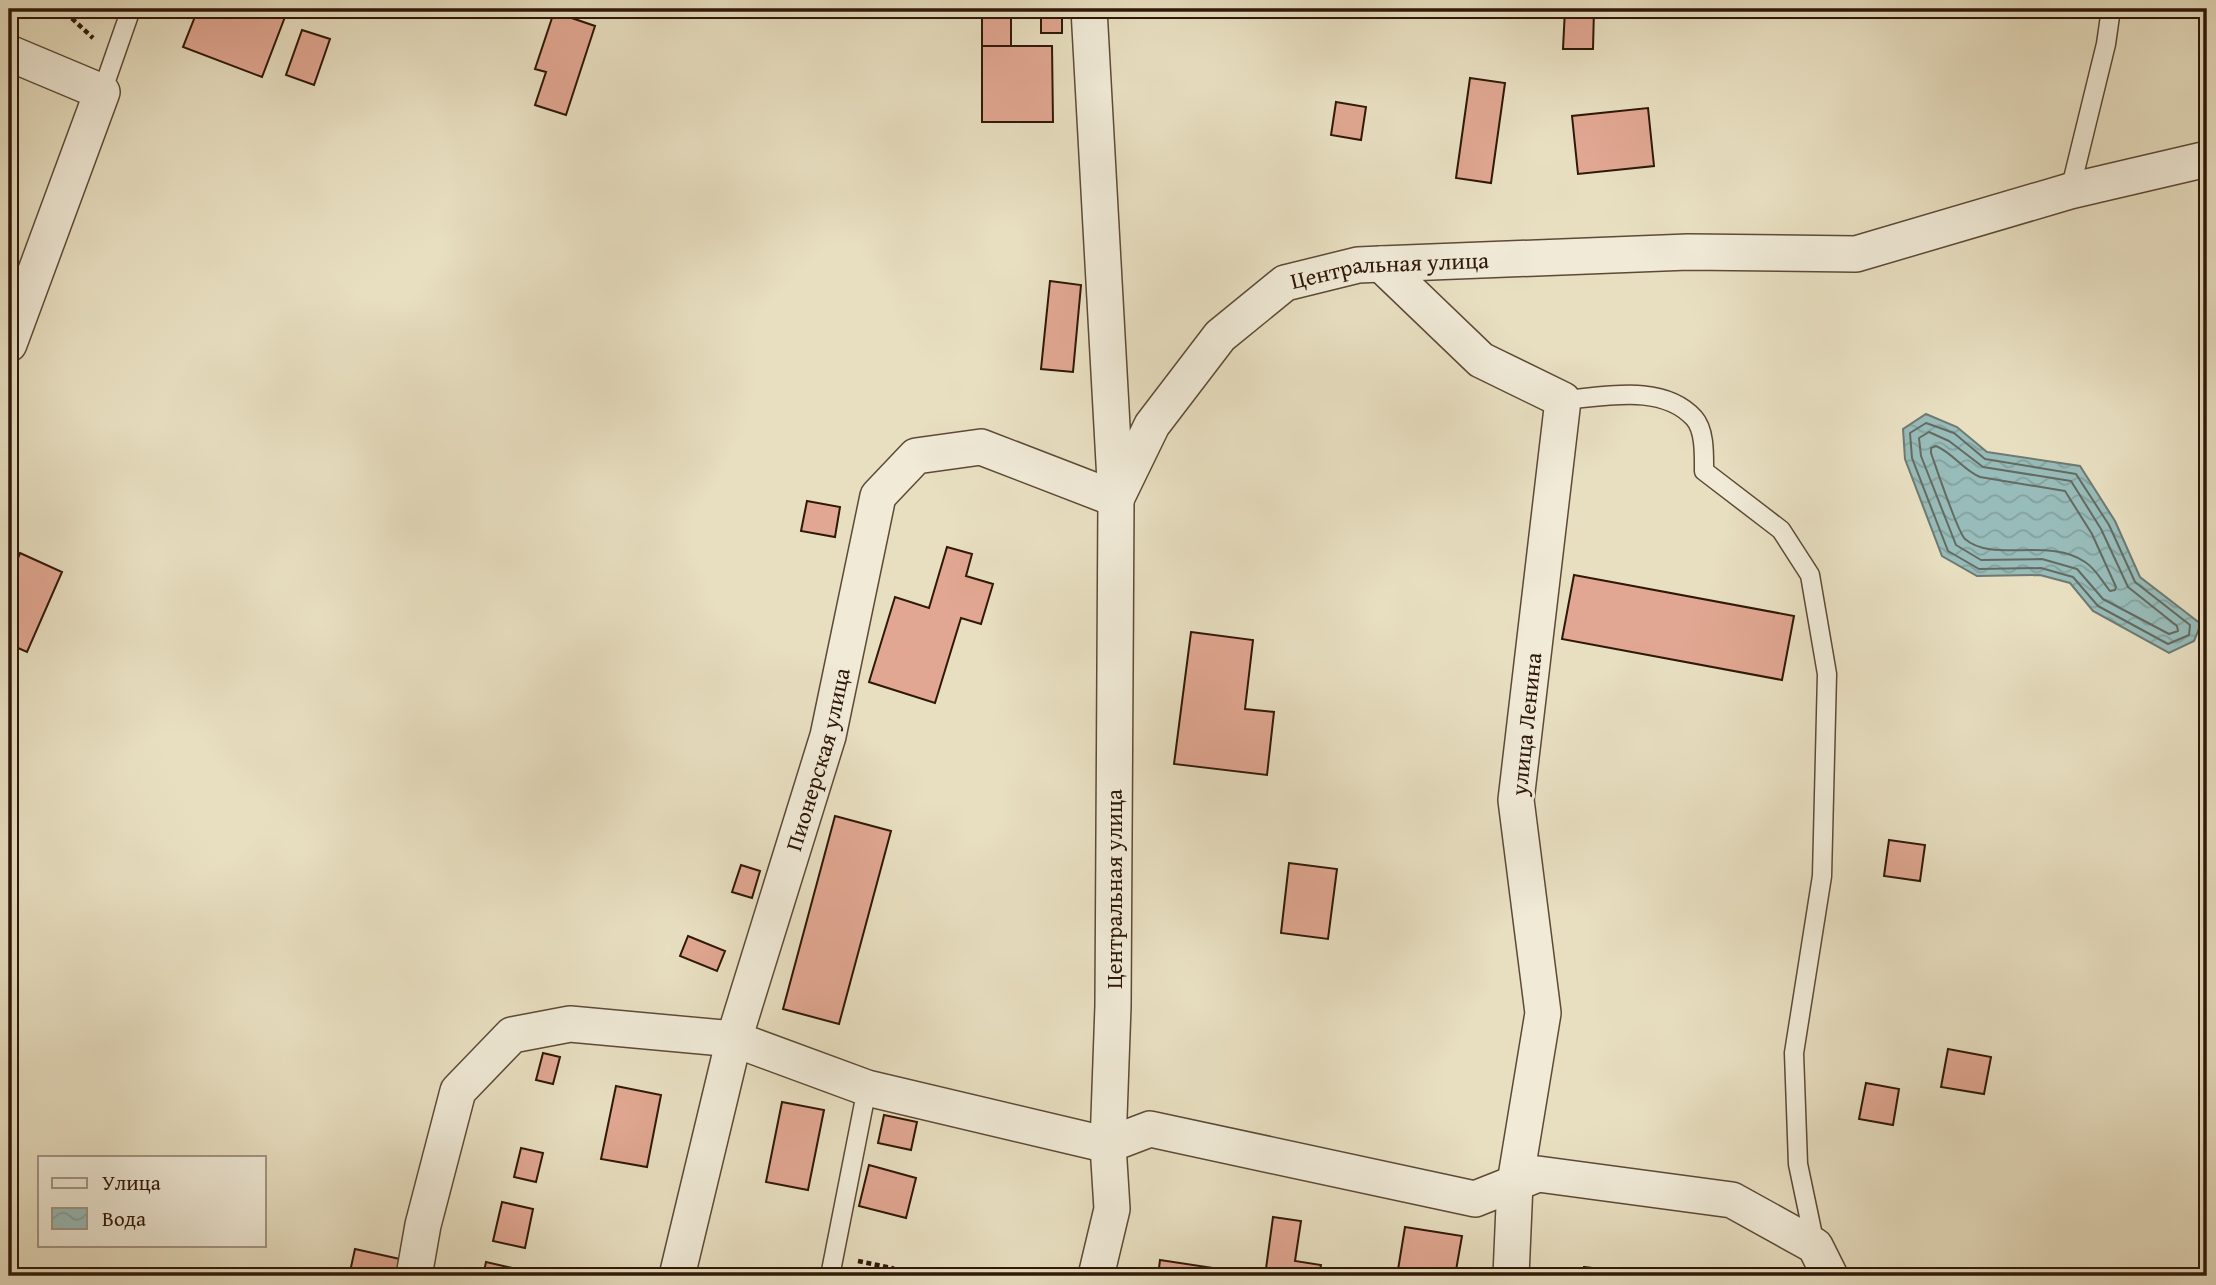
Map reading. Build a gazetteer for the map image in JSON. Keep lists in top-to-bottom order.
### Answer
{
  "streets": {
    "street": ["Центральная улица", "улица Ленина", "Пионерская улица"]
  },
  "crossings": [
    ["Центральная улица", "Пионерская улица"]
  ],
  "legend": ["Улица", "Вода"]
}
